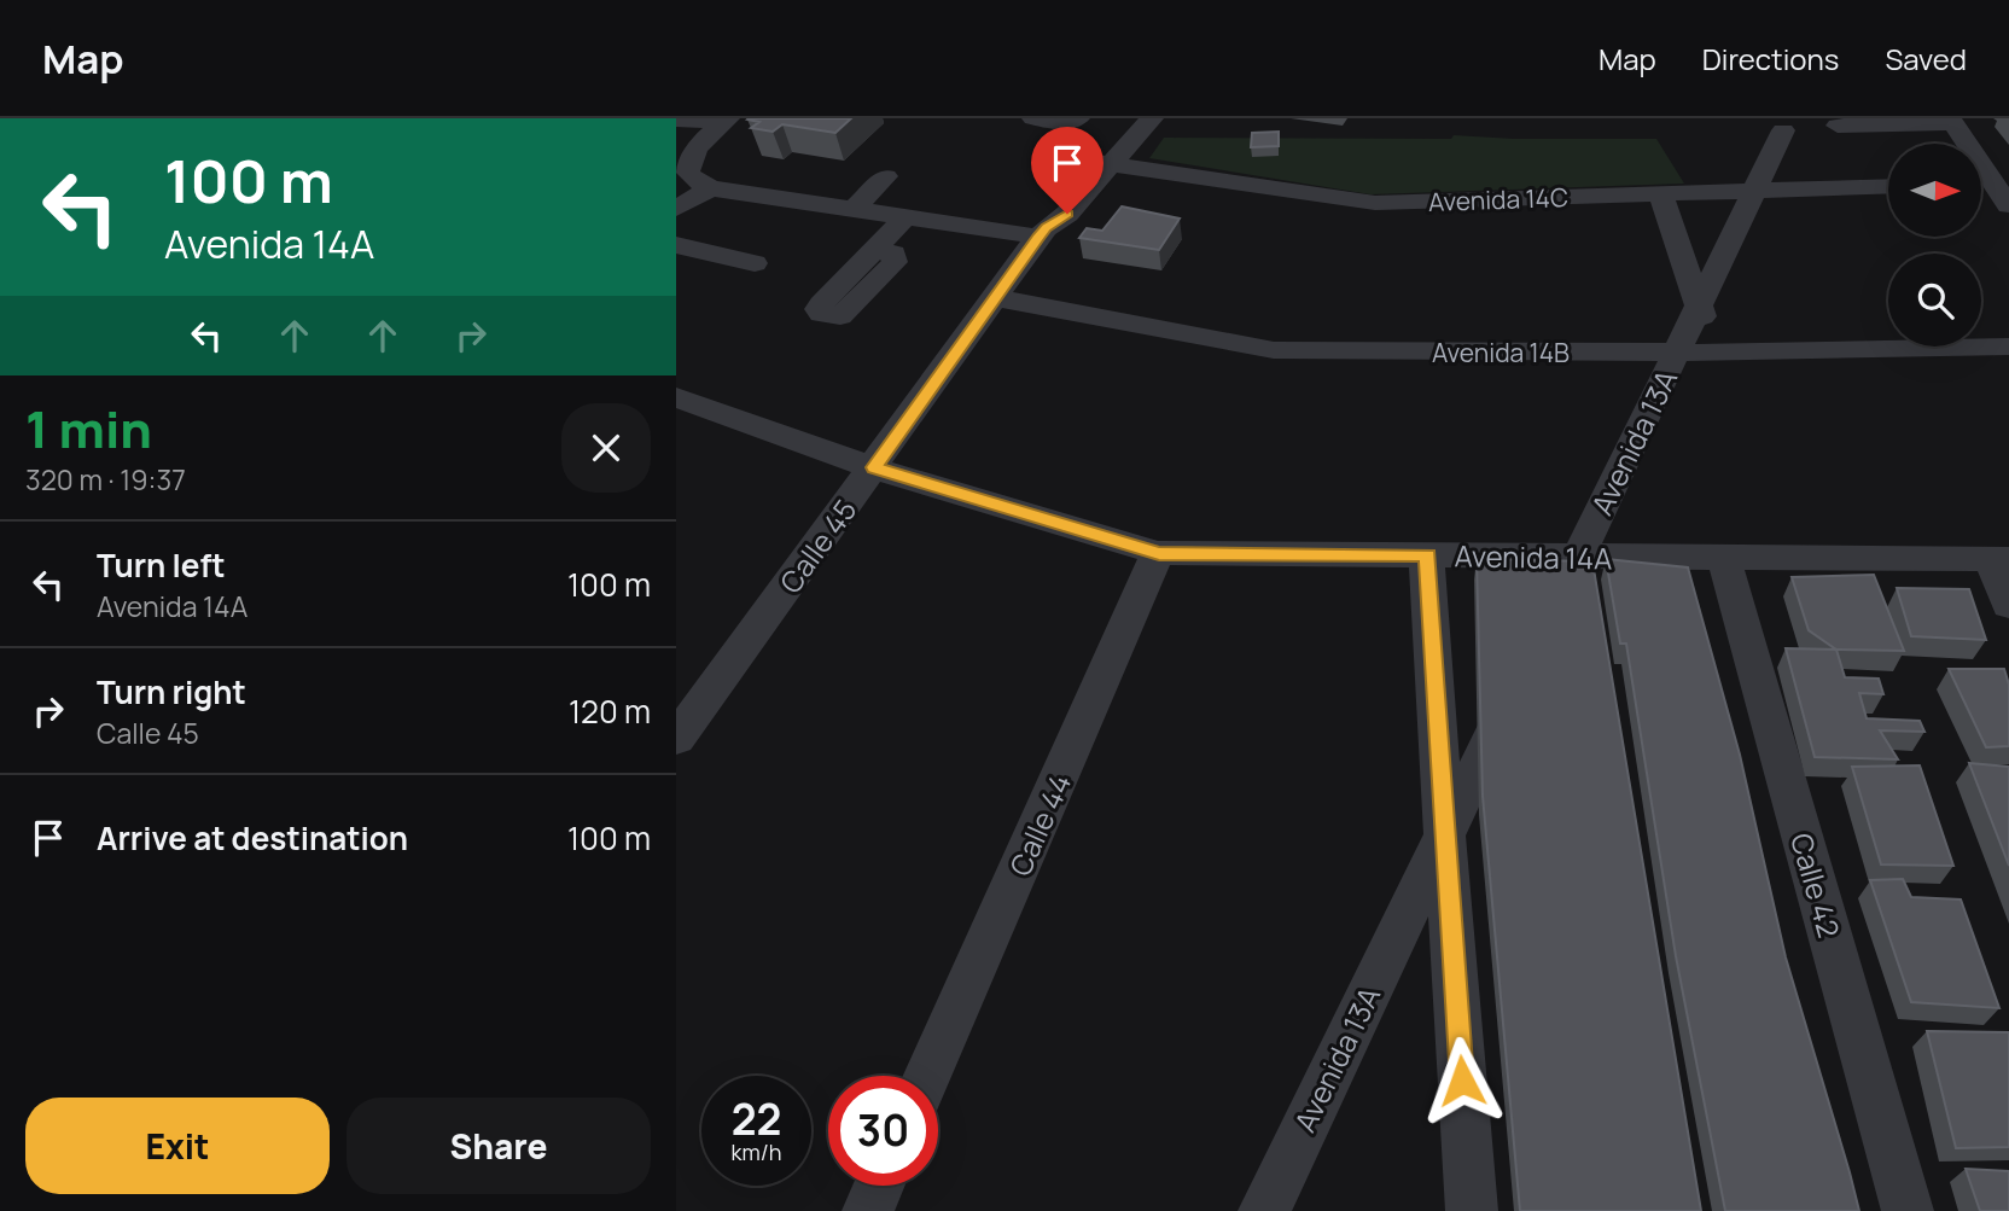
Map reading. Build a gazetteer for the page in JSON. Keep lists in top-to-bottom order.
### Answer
{
  "streets": {
    "street": [
      "Avenida 14C",
      "Avenida 14B",
      "Avenida 13A",
      "Calle 45",
      "Avenida 14A",
      "Calle 44",
      "Calle 42"
    ]
  },
  "crossings": [
    ["Avenida 14C", "Calle 45"],
    ["Avenida 14B", "Calle 45"],
    ["Calle 45", "Avenida 14A"],
    ["Avenida 14A", "Calle 44"],
    ["Avenida 14A", "Calle 42"]
  ],
  "north": "right",
  "page": {
    "header": "Map",
    "nav": ["Map", "Directions", "Saved"],
    "turn": ["100 m", "Avenida 14A"],
    "heading": ["1 min", "320 m · 19:37"],
    "list": [
      {
        "name": "Turn left",
        "note": "Avenida 14A",
        "value": "100 m"
      },
      {
        "name": "Turn right",
        "note": "Calle 45",
        "value": "120 m"
      },
      {
        "name": "Arrive at destination",
        "value": "100 m"
      }
    ],
    "speed": "22 km/h",
    "limit": "30",
    "buttons": ["Exit", "Share"]
  }
}
